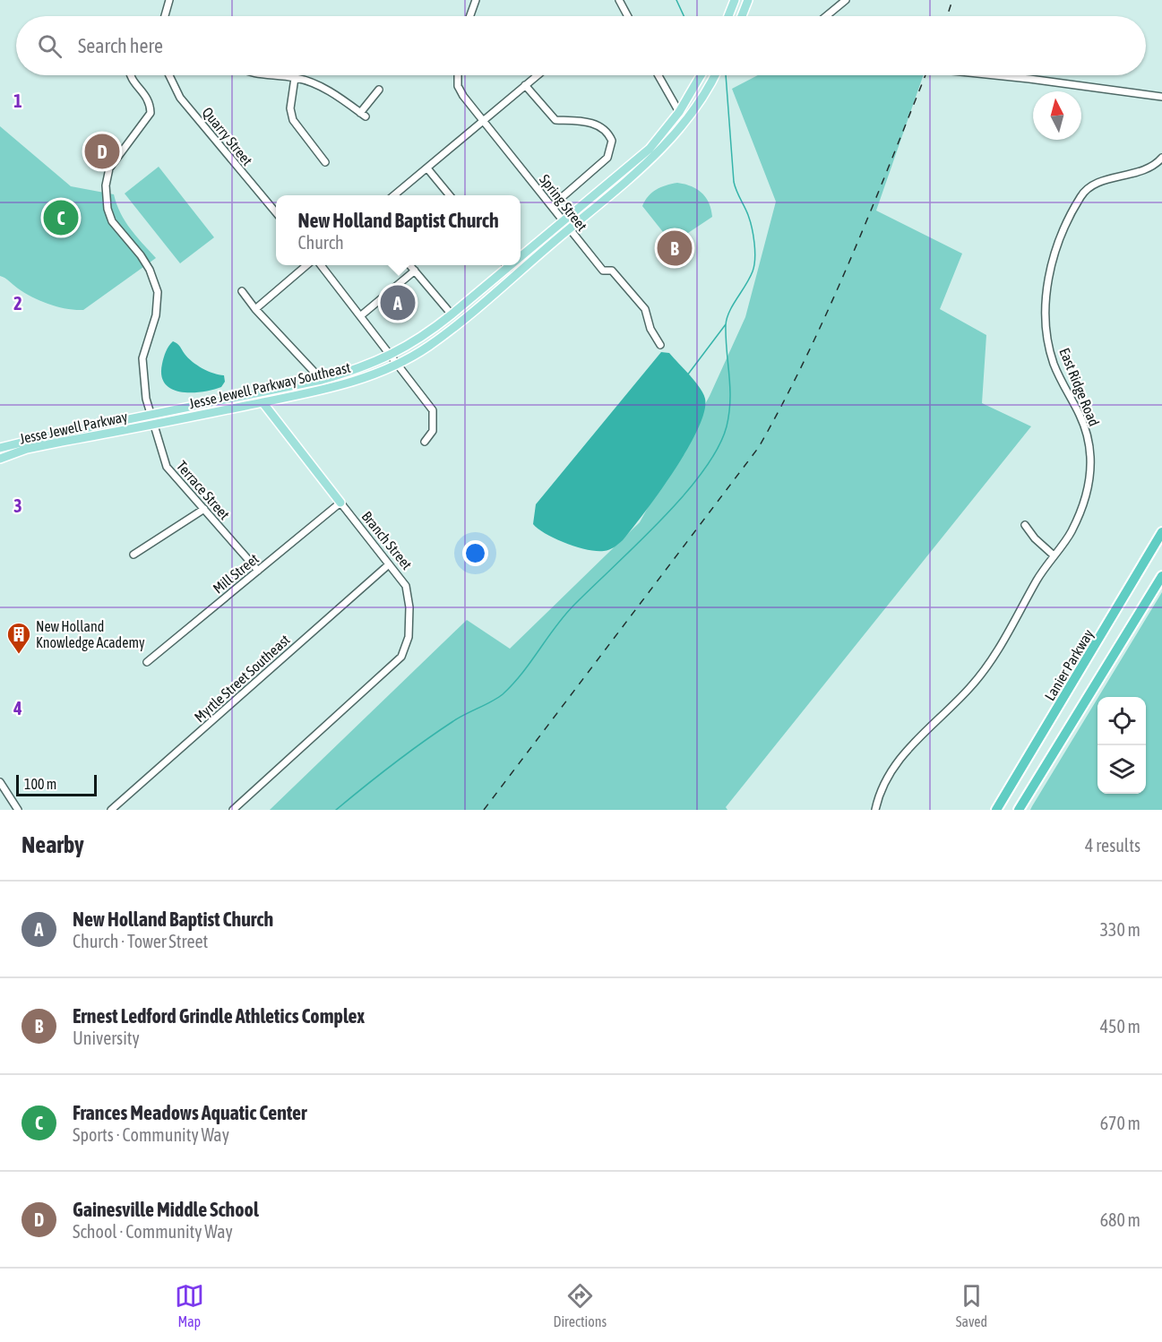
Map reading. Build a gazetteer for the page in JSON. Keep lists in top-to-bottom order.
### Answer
{
  "streets": {
    "highway": ["Lanier Parkway"],
    "main road": ["Jesse Jewell Parkway Southeast", "Jesse Jewell Parkway", "Branch Street"],
    "street": [
      "Quarry Street",
      "Spring Street",
      "East Ridge Road",
      "Terrace Street",
      "Mill Street",
      "Myrtle Street Southeast"
    ]
  },
  "crossings": [
    ["Spring Street", "Jesse Jewell Parkway Southeast"],
    ["Jesse Jewell Parkway Southeast", "Jesse Jewell Parkway"],
    ["Jesse Jewell Parkway Southeast", "Terrace Street"],
    ["Jesse Jewell Parkway Southeast", "Branch Street"],
    ["Jesse Jewell Parkway", "Terrace Street"],
    ["Terrace Street", "Mill Street"],
    ["Branch Street", "Mill Street"],
    ["Branch Street", "Myrtle Street Southeast"]
  ],
  "places": {
    "building": ["New Holland Knowledge Academy"]
  },
  "scale_bar": "100 m",
  "north": "top",
  "page": {
    "search": "Search here",
    "pins": [
      "D",
      "C",
      "B",
      "A"
    ],
    "popup": ["New Holland Baptist Church", "Church"],
    "scale": "100 m",
    "heading": ["Nearby", "4 results"],
    "list": [
      {
        "mark": "A",
        "name": "New Holland Baptist Church",
        "note": "Church · Tower Street",
        "value": "330 m"
      },
      {
        "mark": "B",
        "name": "Ernest Ledford Grindle Athletics Complex",
        "note": "University",
        "value": "450 m"
      },
      {
        "mark": "C",
        "name": "Frances Meadows Aquatic Center",
        "note": "Sports · Community Way",
        "value": "670 m"
      },
      {
        "mark": "D",
        "name": "Gainesville Middle School",
        "note": "School · Community Way",
        "value": "680 m"
      }
    ],
    "nav": ["Map", "Directions", "Saved"]
  },
  "grid": {
    "rows": [
      "1",
      "2",
      "3",
      "4"
    ]
  }
}
